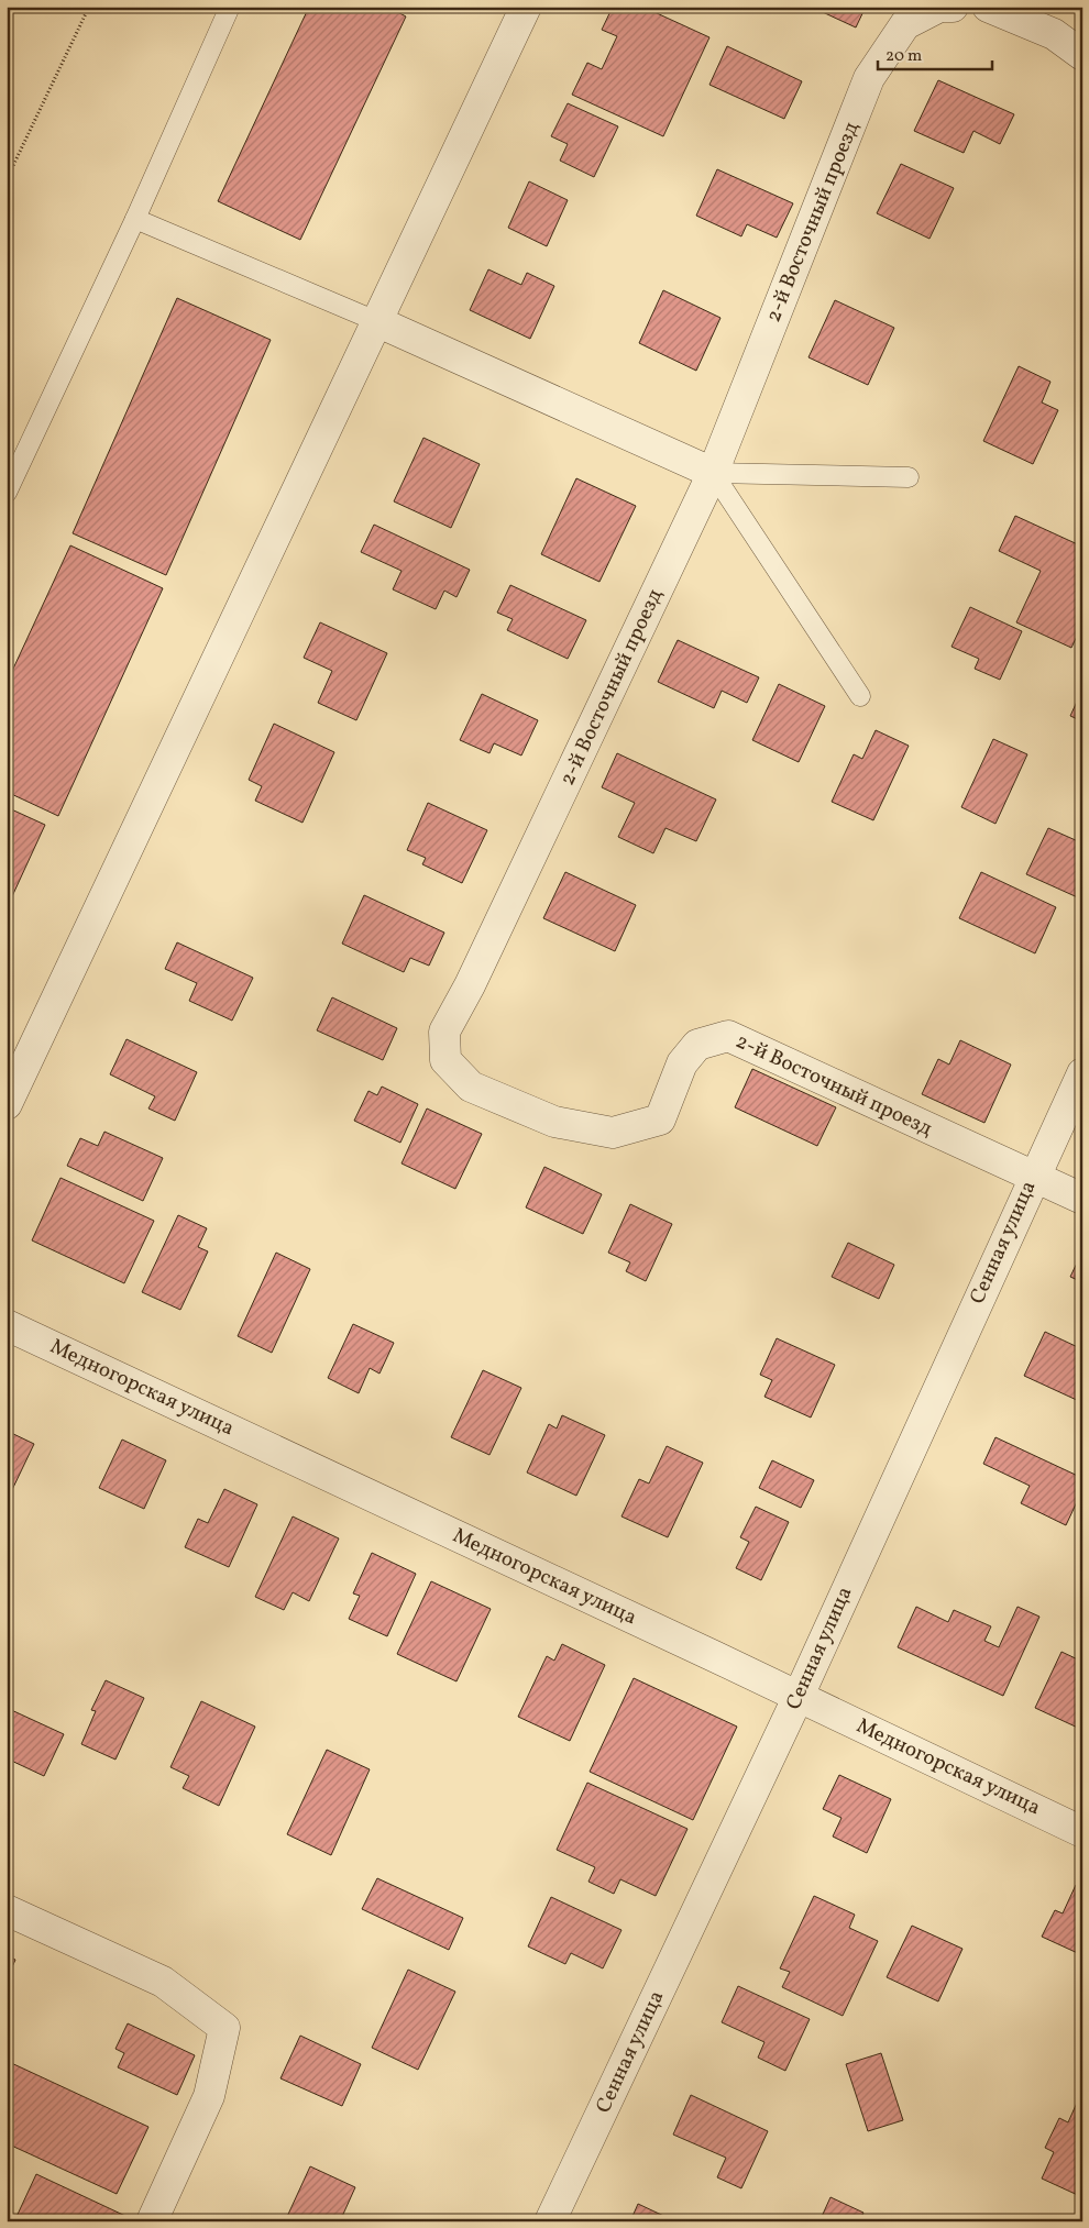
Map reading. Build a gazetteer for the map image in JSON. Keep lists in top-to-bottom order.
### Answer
{
  "streets": {
    "street": ["2-й Восточный проезд", "Сенная улица", "Медногорская улица"]
  },
  "crossings": [
    ["2-й Восточный проезд", "Сенная улица"],
    ["Сенная улица", "Медногорская улица"]
  ],
  "scale_bar": "20 m"
}
